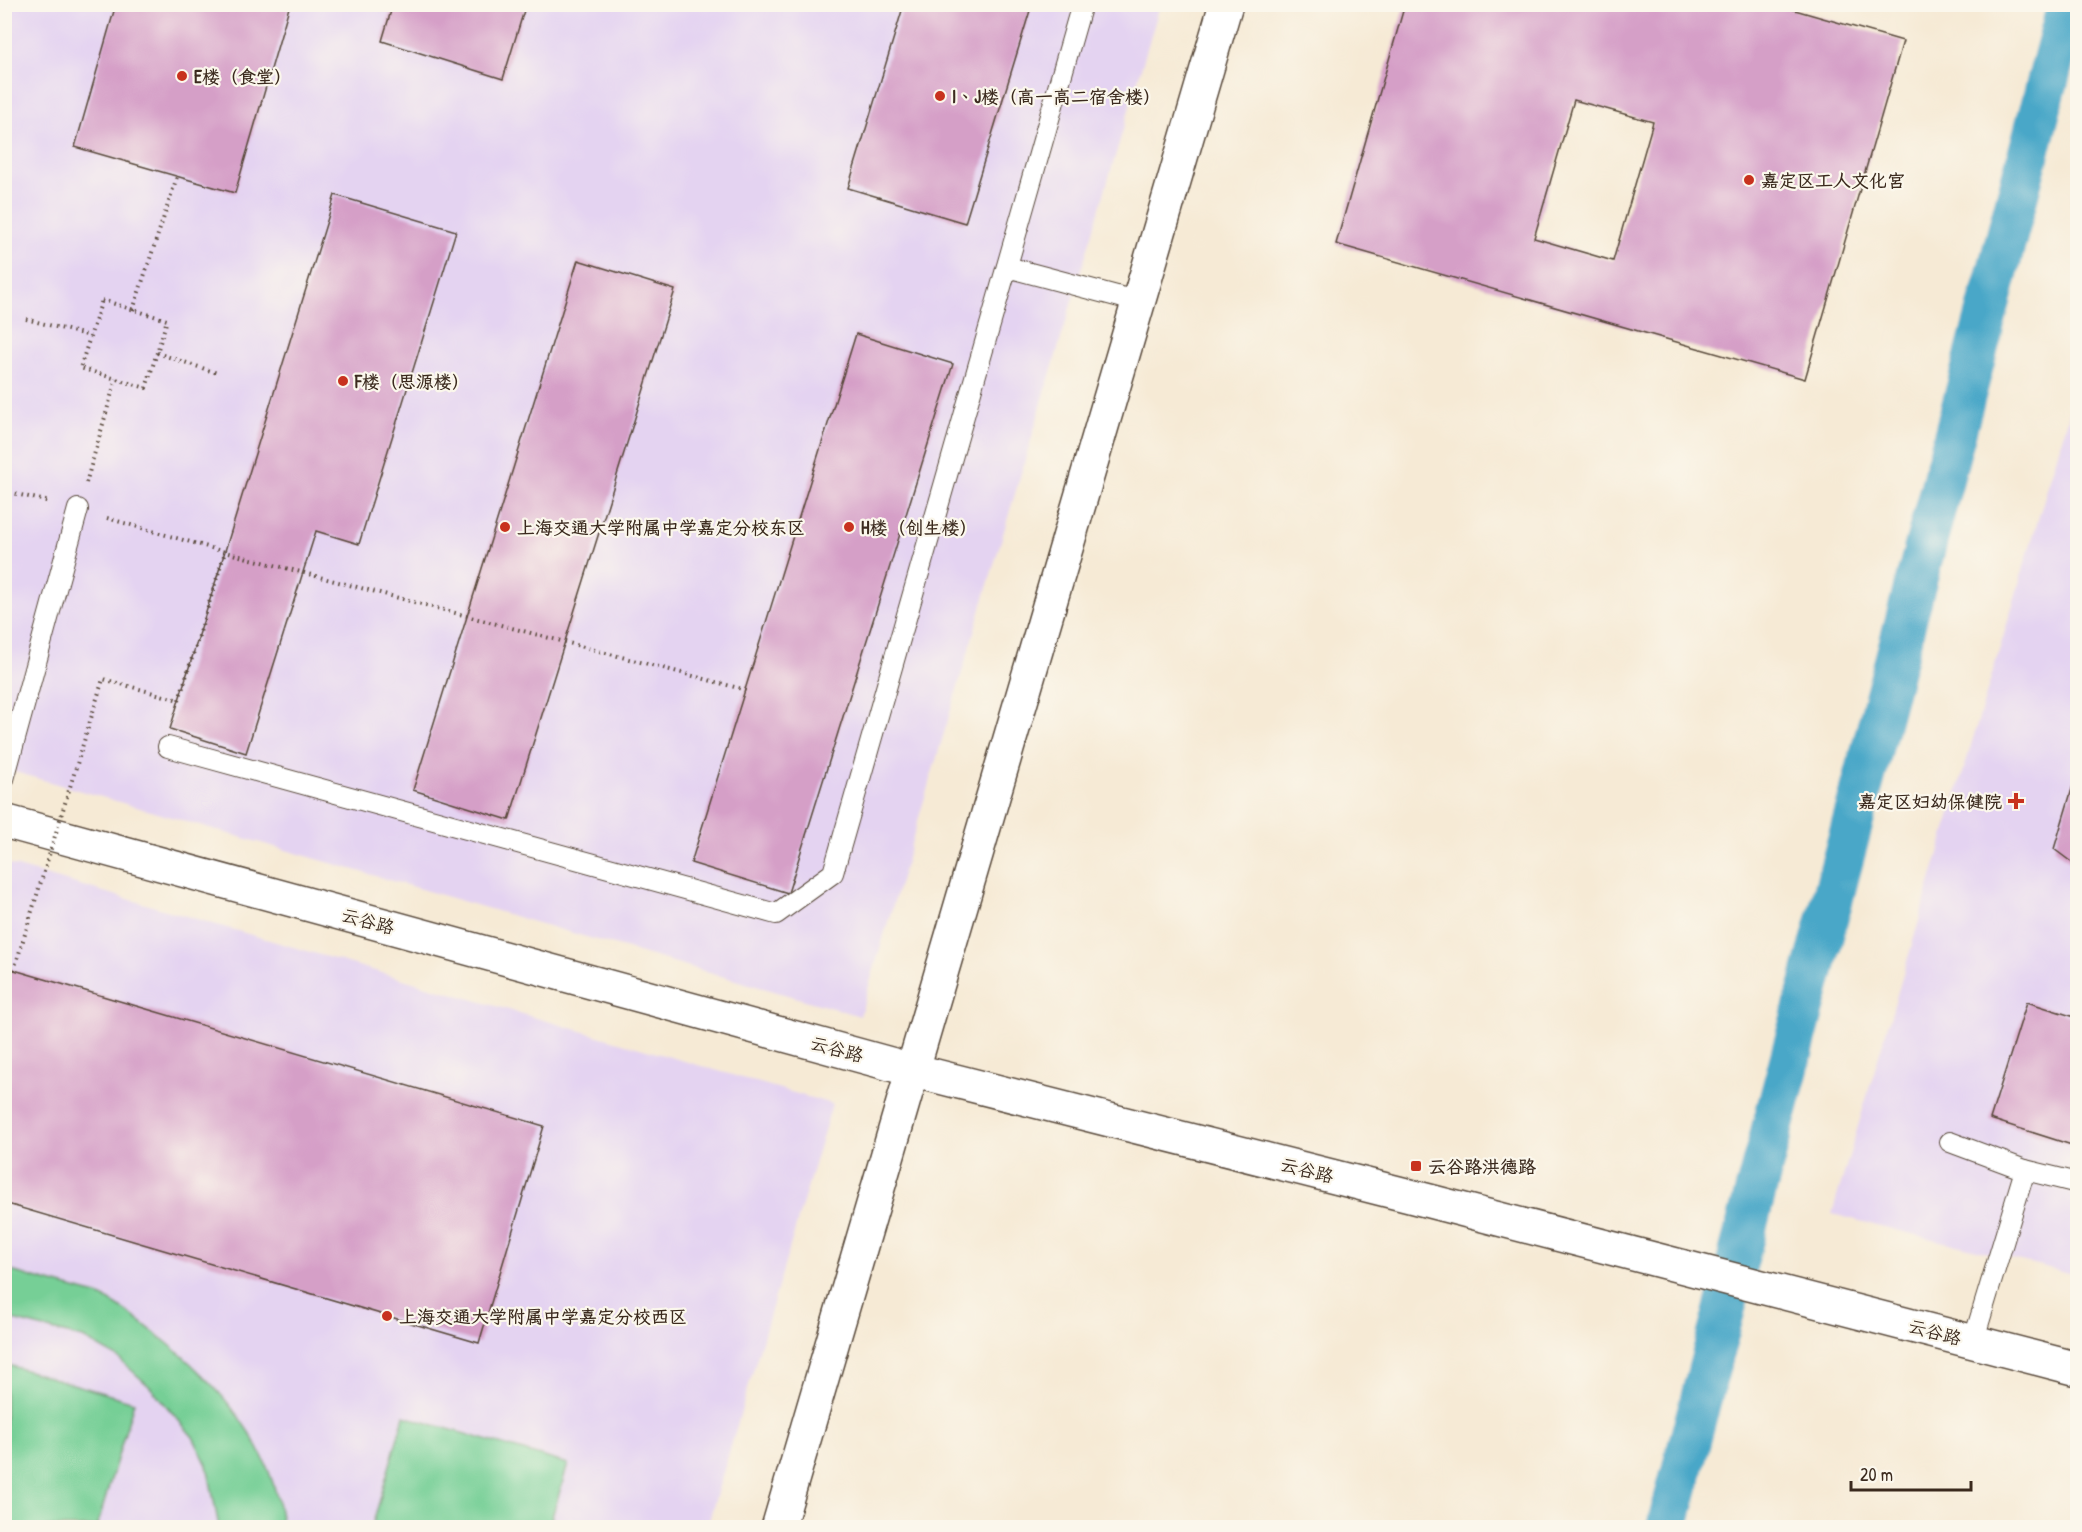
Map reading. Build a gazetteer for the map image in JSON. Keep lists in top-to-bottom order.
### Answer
{
  "streets": {
    "street": ["云谷路"]
  },
  "places": {
    "other": [
      "E楼（食堂）",
      "I、J楼（高一高二宿舍楼）",
      "嘉定区工人文化宫",
      "F楼（思源楼）",
      "上海交通大学附属中学嘉定分校东区",
      "H楼（创生楼）",
      "上海交通大学附属中学嘉定分校西区"
    ],
    "health": ["嘉定区妇幼保健院"],
    "transit": ["云谷路洪德路"]
  },
  "scale_bar": "20 m"
}
